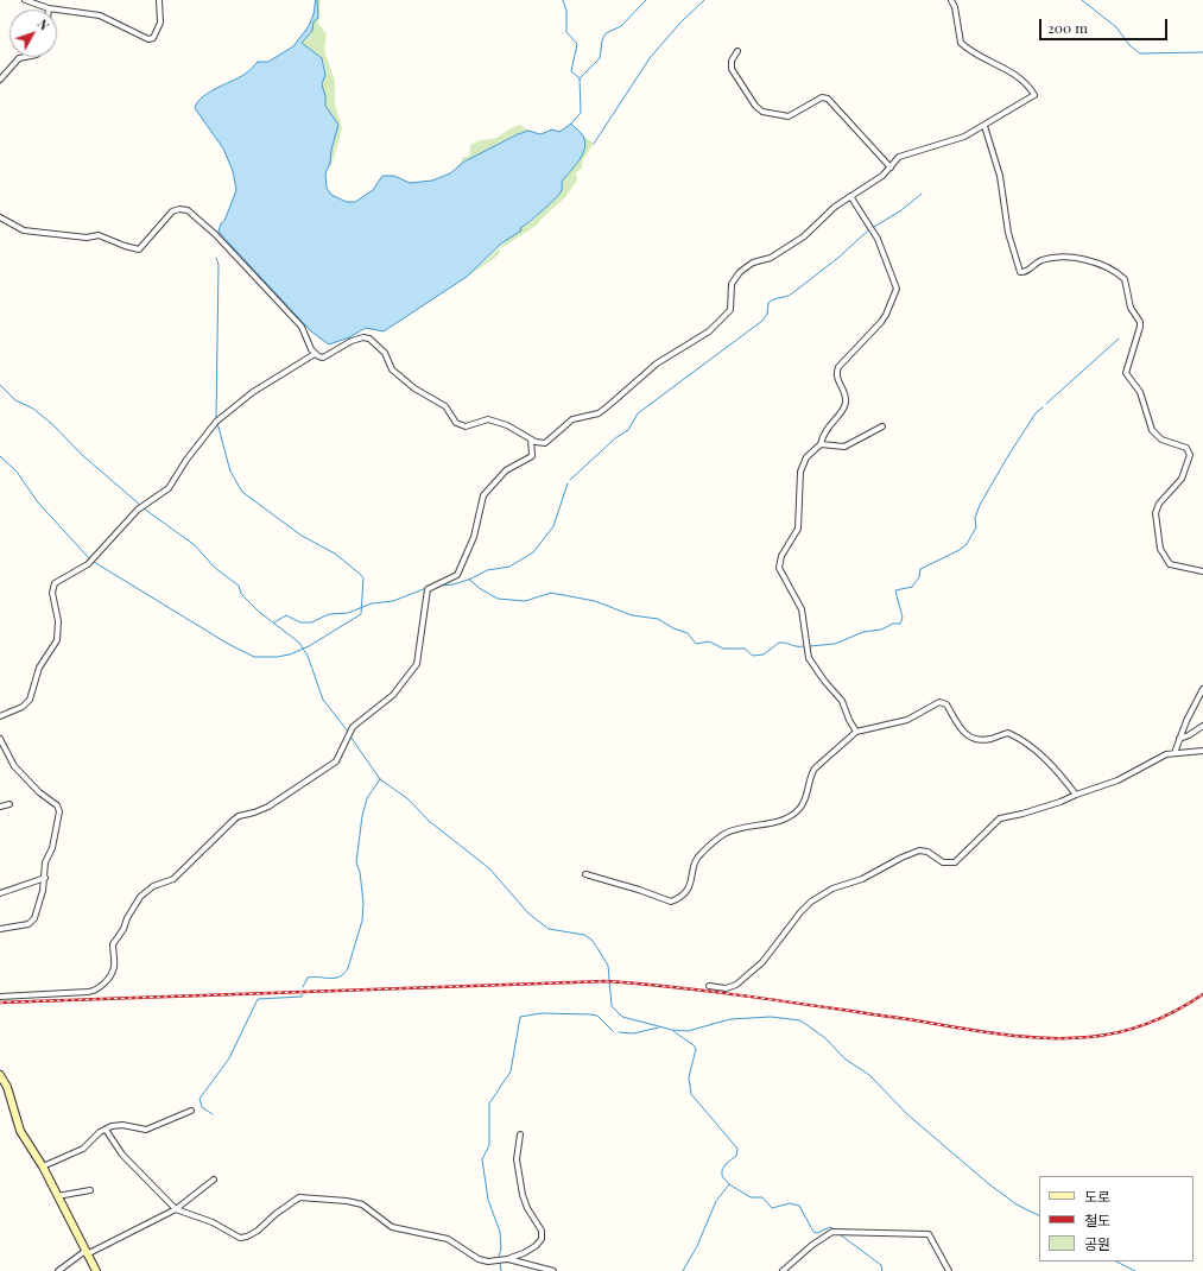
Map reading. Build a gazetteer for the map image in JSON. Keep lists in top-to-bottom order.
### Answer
{
  "legend": ["도로", "철도", "공원"],
  "scale_bar": "200 m",
  "north": "top right"
}
